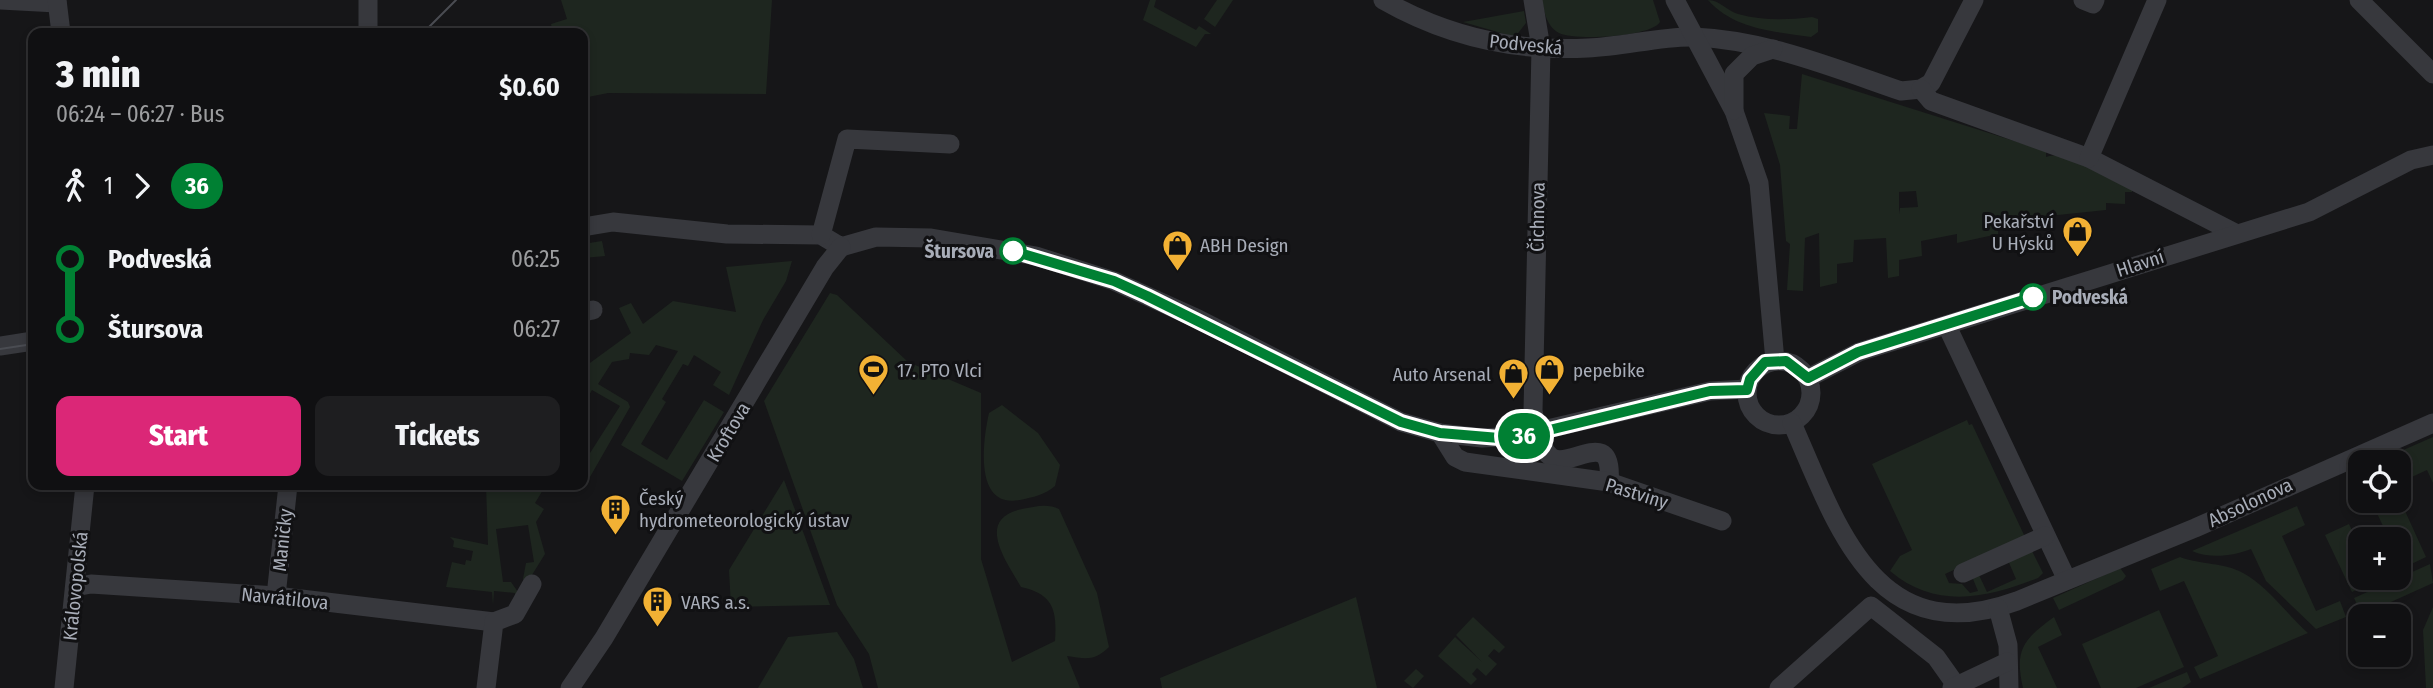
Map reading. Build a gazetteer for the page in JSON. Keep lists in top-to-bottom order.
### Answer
{
  "streets": {
    "street": [
      "Podveská",
      "Čichnova",
      "Hlavní",
      "Kroftova",
      "Pastviny",
      "Absolonova",
      "Maničky",
      "Královopolská",
      "Navrátilova"
    ]
  },
  "crossings": [
    ["Podveská", "Čichnova"],
    ["Podveská", "Hlavní"],
    ["Hlavní", "Absolonova"],
    ["Maničky", "Navrátilova"],
    ["Královopolská", "Navrátilova"]
  ],
  "places": {
    "other": ["Štursova", "Podveská"],
    "shop": [
      "Pekařství U Hýsků",
      "ABH Design",
      "pepebike",
      "Auto Arsenal"
    ],
    "sports": ["17. PTO Vlci"],
    "building": ["Český hydrometeorologický ústav", "VARS a.s."]
  },
  "lines": ["bus line 36"],
  "page": {
    "on_map": "36",
    "heading": ["3 min", "06:24 – 06:27 · Bus", "$0.60"],
    "legs": ["1", "36"],
    "list": [
      {
        "name": "Podveská",
        "value": "06:25"
      },
      {
        "name": "Štursova",
        "value": "06:27"
      }
    ],
    "buttons": ["Start", "Tickets"],
    "map_buttons": ["+", "−"]
  }
}
